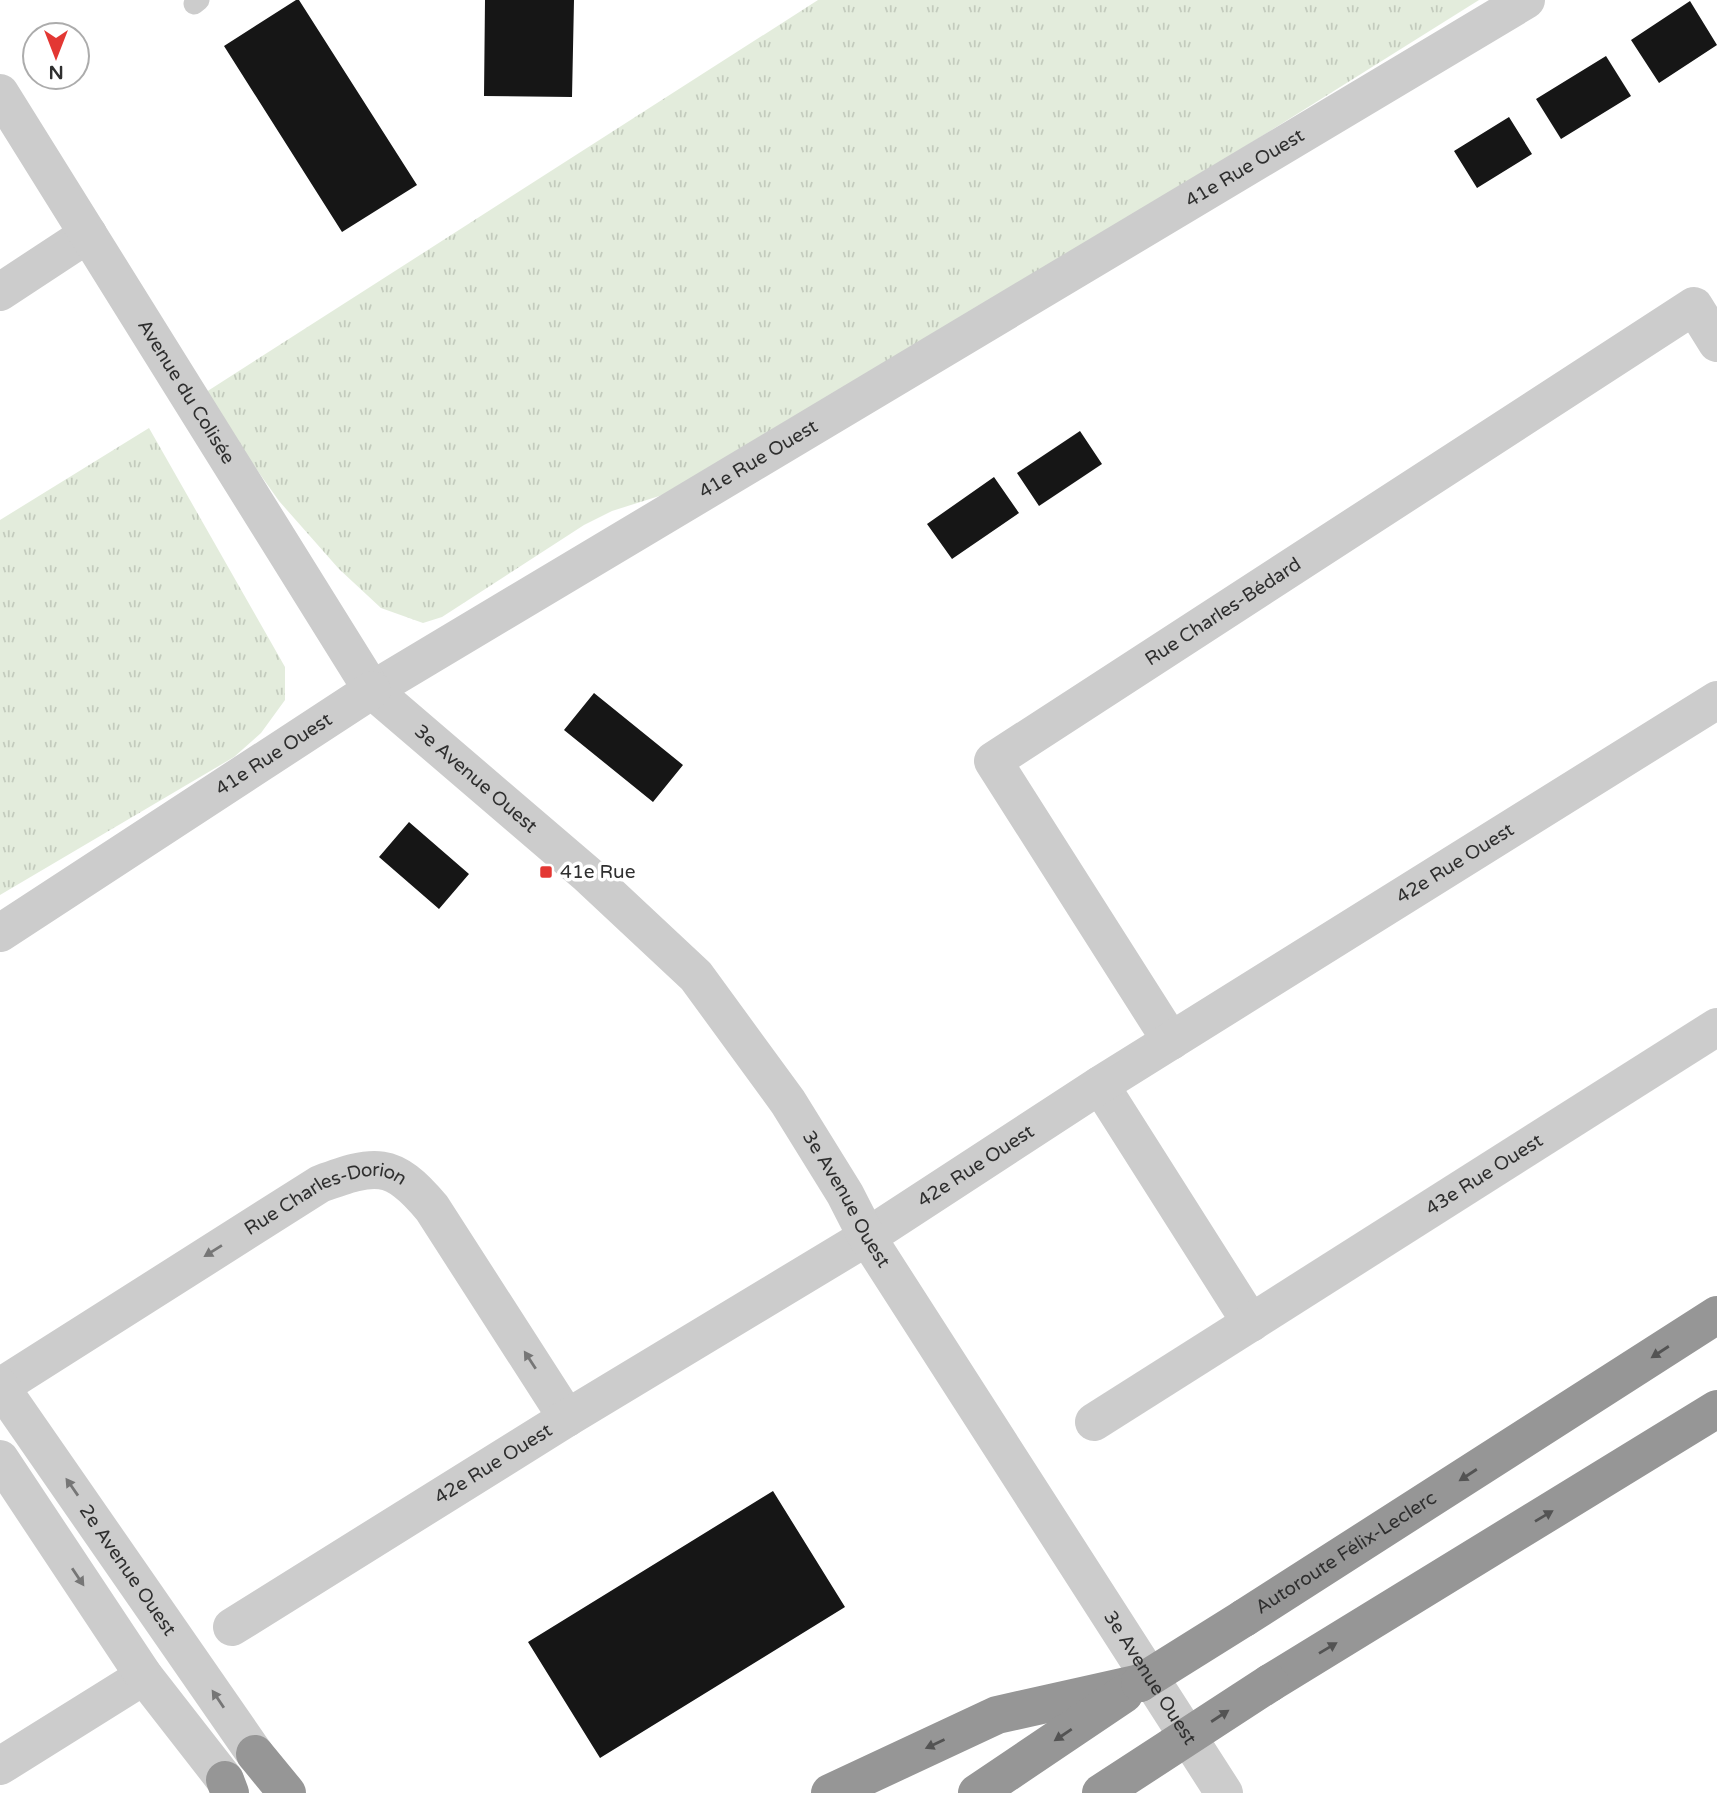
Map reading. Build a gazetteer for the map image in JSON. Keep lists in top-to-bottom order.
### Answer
{
  "streets": {
    "highway": ["Autoroute Félix-Leclerc"],
    "street": [
      "41e Rue Ouest",
      "Avenue du Colisée",
      "Rue Charles-Bédard",
      "3e Avenue Ouest",
      "42e Rue Ouest",
      "43e Rue Ouest",
      "Rue Charles-Dorion",
      "2e Avenue Ouest"
    ]
  },
  "crossings": [
    ["41e Rue Ouest", "Avenue du Colisée"],
    ["41e Rue Ouest", "3e Avenue Ouest"],
    ["Avenue du Colisée", "3e Avenue Ouest"],
    ["Rue Charles-Bédard", "42e Rue Ouest"],
    ["3e Avenue Ouest", "42e Rue Ouest"],
    ["42e Rue Ouest", "Rue Charles-Dorion"],
    ["Rue Charles-Dorion", "2e Avenue Ouest"]
  ],
  "places": {
    "transit": ["41e Rue"]
  },
  "north": "bottom"
}
